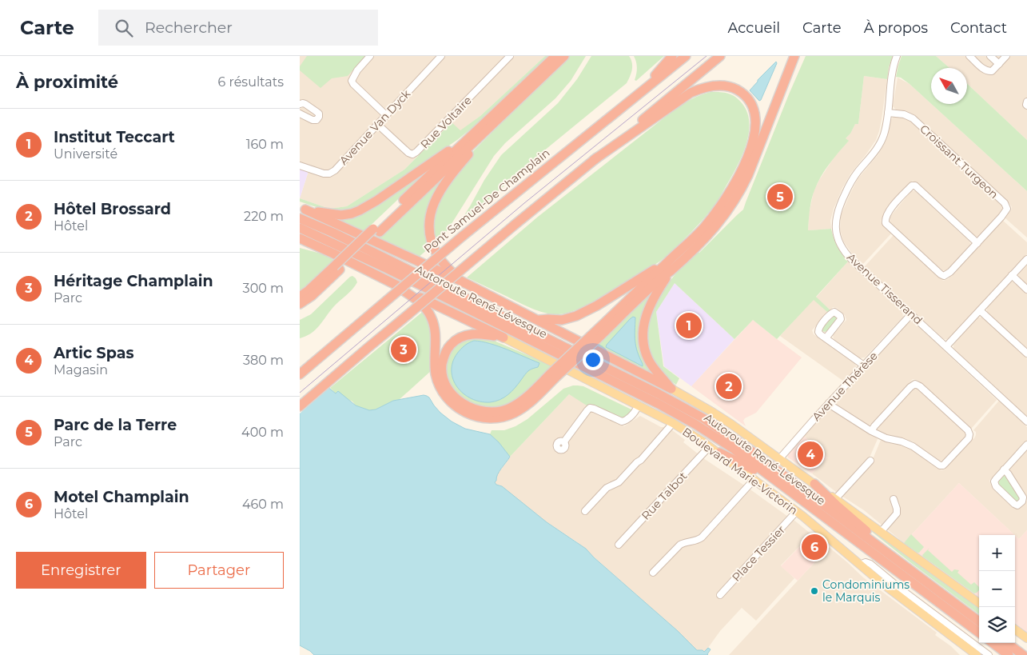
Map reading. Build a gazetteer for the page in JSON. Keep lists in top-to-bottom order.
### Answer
{
  "streets": {
    "highway": ["Pont Samuel-De Champlain", "Autoroute René-Lévesque"],
    "main road": ["Boulevard Marie-Victorin"],
    "street": [
      "Rue Voltaire",
      "Avenue Van Dyck",
      "Croissant Turgeon",
      "Avenue Tisserand",
      "Avenue Thérèse",
      "Rue Talbot",
      "Place Tessier"
    ]
  },
  "crossings": [
    ["Rue Voltaire", "Avenue Van Dyck"],
    ["Croissant Turgeon", "Avenue Tisserand"],
    ["Avenue Tisserand", "Avenue Thérèse"],
    ["Boulevard Marie-Victorin", "Rue Talbot"],
    ["Boulevard Marie-Victorin", "Place Tessier"]
  ],
  "places": ["Condominiums le Marquis"],
  "north": "top left",
  "page": {
    "header": "Carte",
    "search": "Rechercher",
    "nav": [
      "Accueil",
      "Carte",
      "À propos",
      "Contact"
    ],
    "heading": ["À proximité", "6 résultats"],
    "list": [
      {
        "mark": "1",
        "name": "Institut Teccart",
        "note": "Université",
        "value": "160 m"
      },
      {
        "mark": "2",
        "name": "Hôtel Brossard",
        "note": "Hôtel",
        "value": "220 m"
      },
      {
        "mark": "3",
        "name": "Héritage Champlain",
        "note": "Parc",
        "value": "300 m"
      },
      {
        "mark": "4",
        "name": "Artic Spas",
        "note": "Magasin",
        "value": "380 m"
      },
      {
        "mark": "5",
        "name": "Parc de la Terre",
        "note": "Parc",
        "value": "400 m"
      },
      {
        "mark": "6",
        "name": "Motel Champlain",
        "note": "Hôtel",
        "value": "460 m"
      }
    ],
    "pins": [
      "5",
      "1",
      "3",
      "2",
      "4",
      "6"
    ],
    "map_buttons": ["+", "−"],
    "buttons": ["Enregistrer", "Partager"]
  }
}
